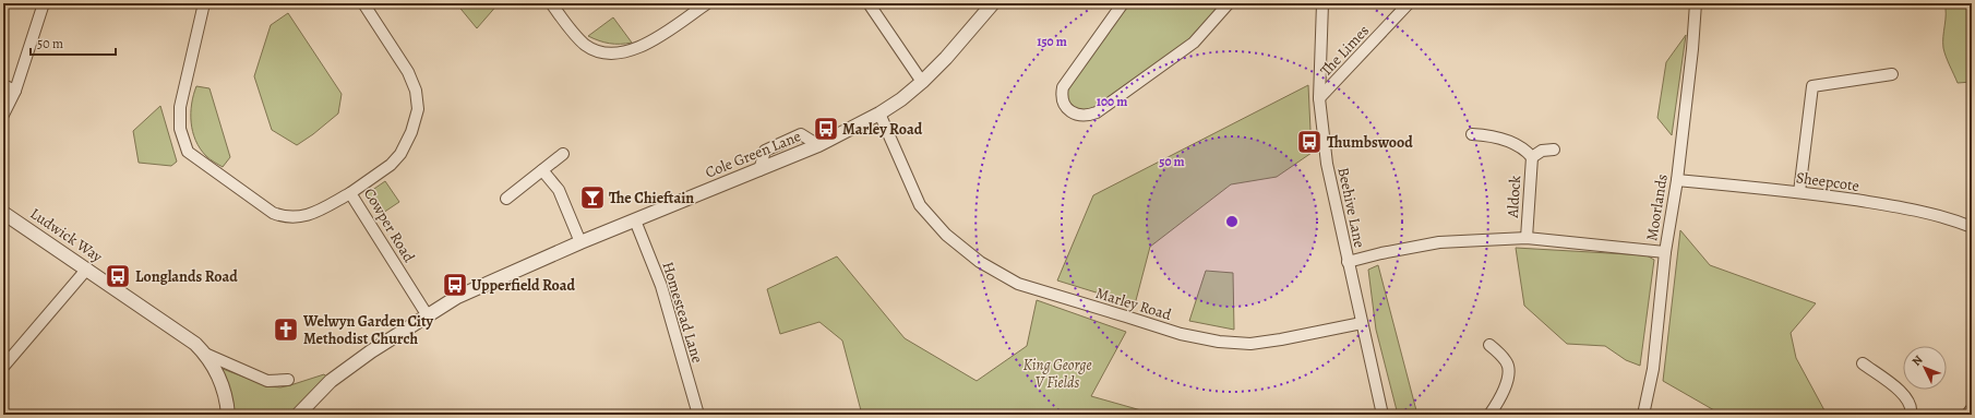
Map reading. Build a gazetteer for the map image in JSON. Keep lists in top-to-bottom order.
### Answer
{
  "streets": {
    "street": [
      "The Limes",
      "Cole Green Lane",
      "Sheepcote",
      "Aldock",
      "Beehive Lane",
      "Moorlands",
      "Cowper Road",
      "Ludwick Way",
      "Marley Road",
      "Homestead Lane"
    ]
  },
  "crossings": [
    ["The Limes", "Beehive Lane"],
    ["Cole Green Lane", "Cowper Road"],
    ["Cole Green Lane", "Marley Road"],
    ["Cole Green Lane", "Homestead Lane"],
    ["Sheepcote", "Moorlands"],
    ["Beehive Lane", "Marley Road"]
  ],
  "parks": ["King George V Fields"],
  "places": {
    "bus stop": [
      "Marley Road",
      "Thumbswood",
      "Longlands Road",
      "Upperfield Road"
    ],
    "bar": ["The Chieftain"],
    "church": ["Welwyn Garden City Methodist Church"]
  },
  "scale_bar": "50 m",
  "north": "top left",
  "rings": ["150 m", "100 m", "50 m"]
}
